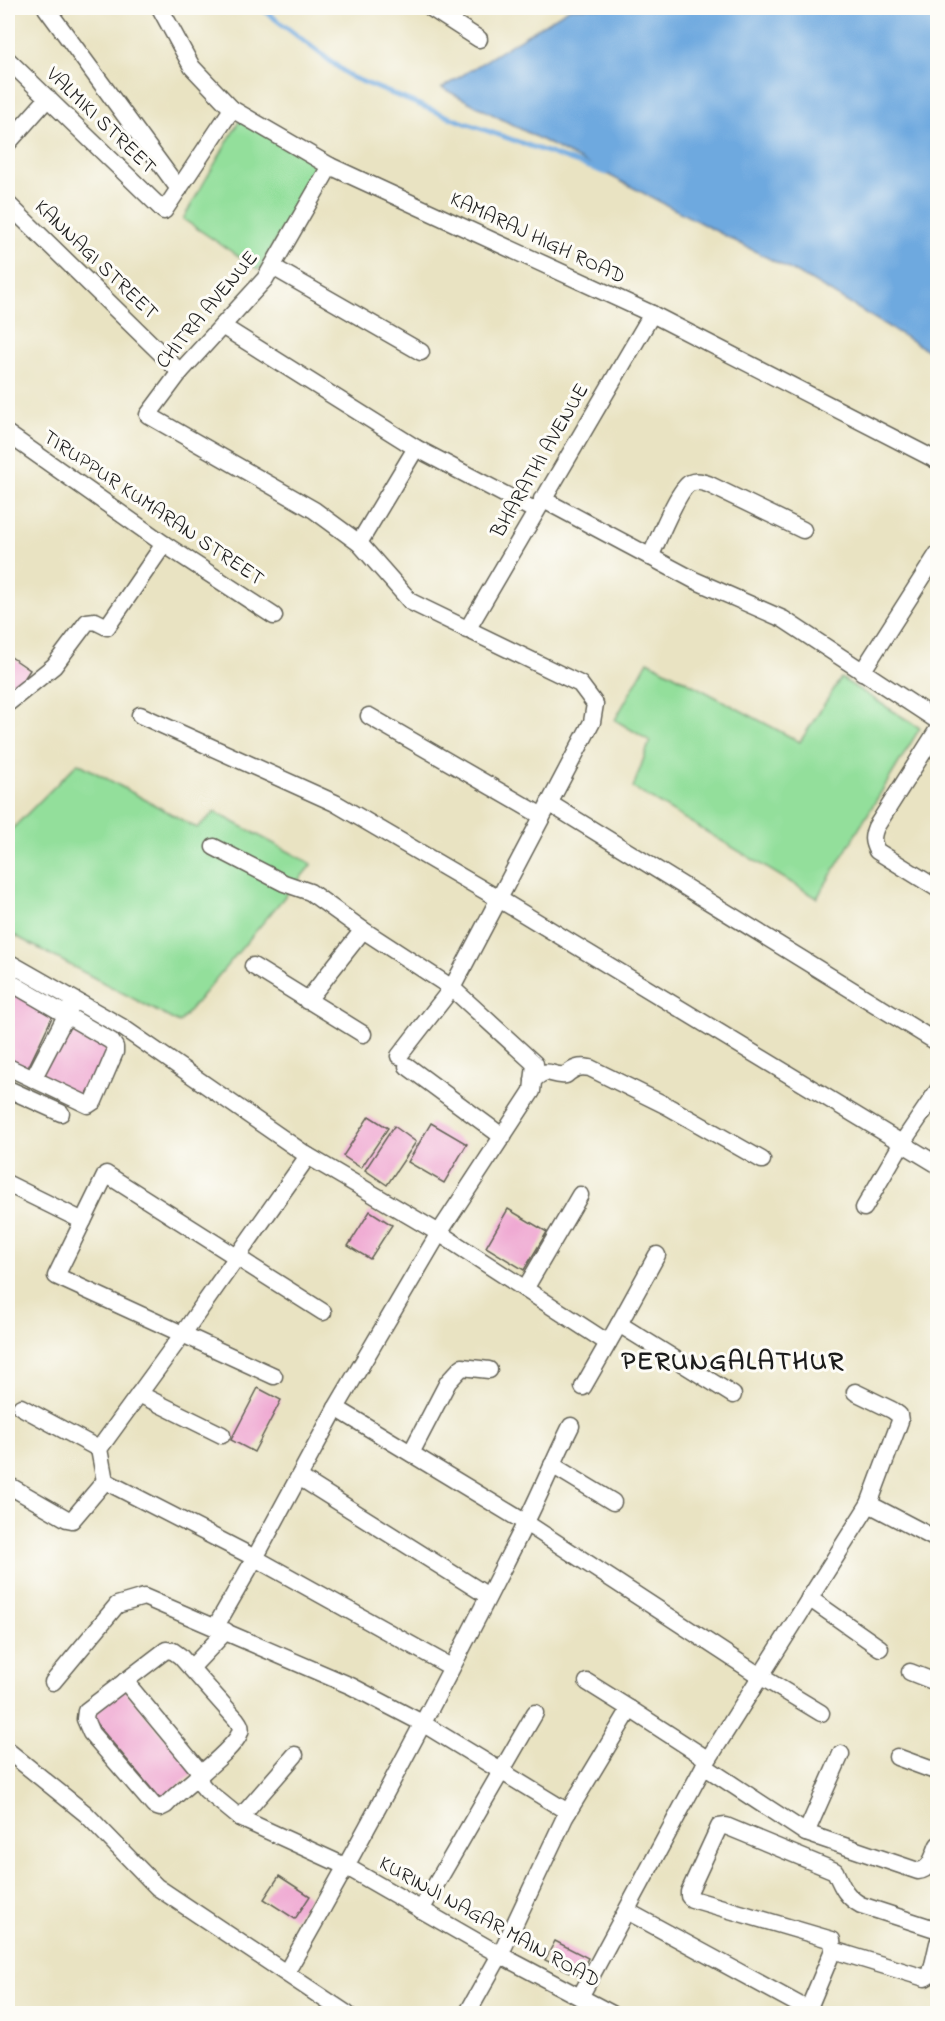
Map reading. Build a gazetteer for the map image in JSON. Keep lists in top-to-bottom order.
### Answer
{
  "streets": {
    "street": [
      "VALMIKI STREET",
      "KAMARAJ HIGH ROAD",
      "KANNAGI STREET",
      "CHITRA AVENUE",
      "BHARATHI AVENUE",
      "TIRUPPUR KUMARAN STREET",
      "KURINJI NAGAR MAIN ROAD"
    ]
  },
  "crossings": [
    ["KAMARAJ HIGH ROAD", "CHITRA AVENUE"],
    ["KAMARAJ HIGH ROAD", "BHARATHI AVENUE"],
    ["KANNAGI STREET", "CHITRA AVENUE"]
  ],
  "districts": ["PERUNGALATHUR"]
}
